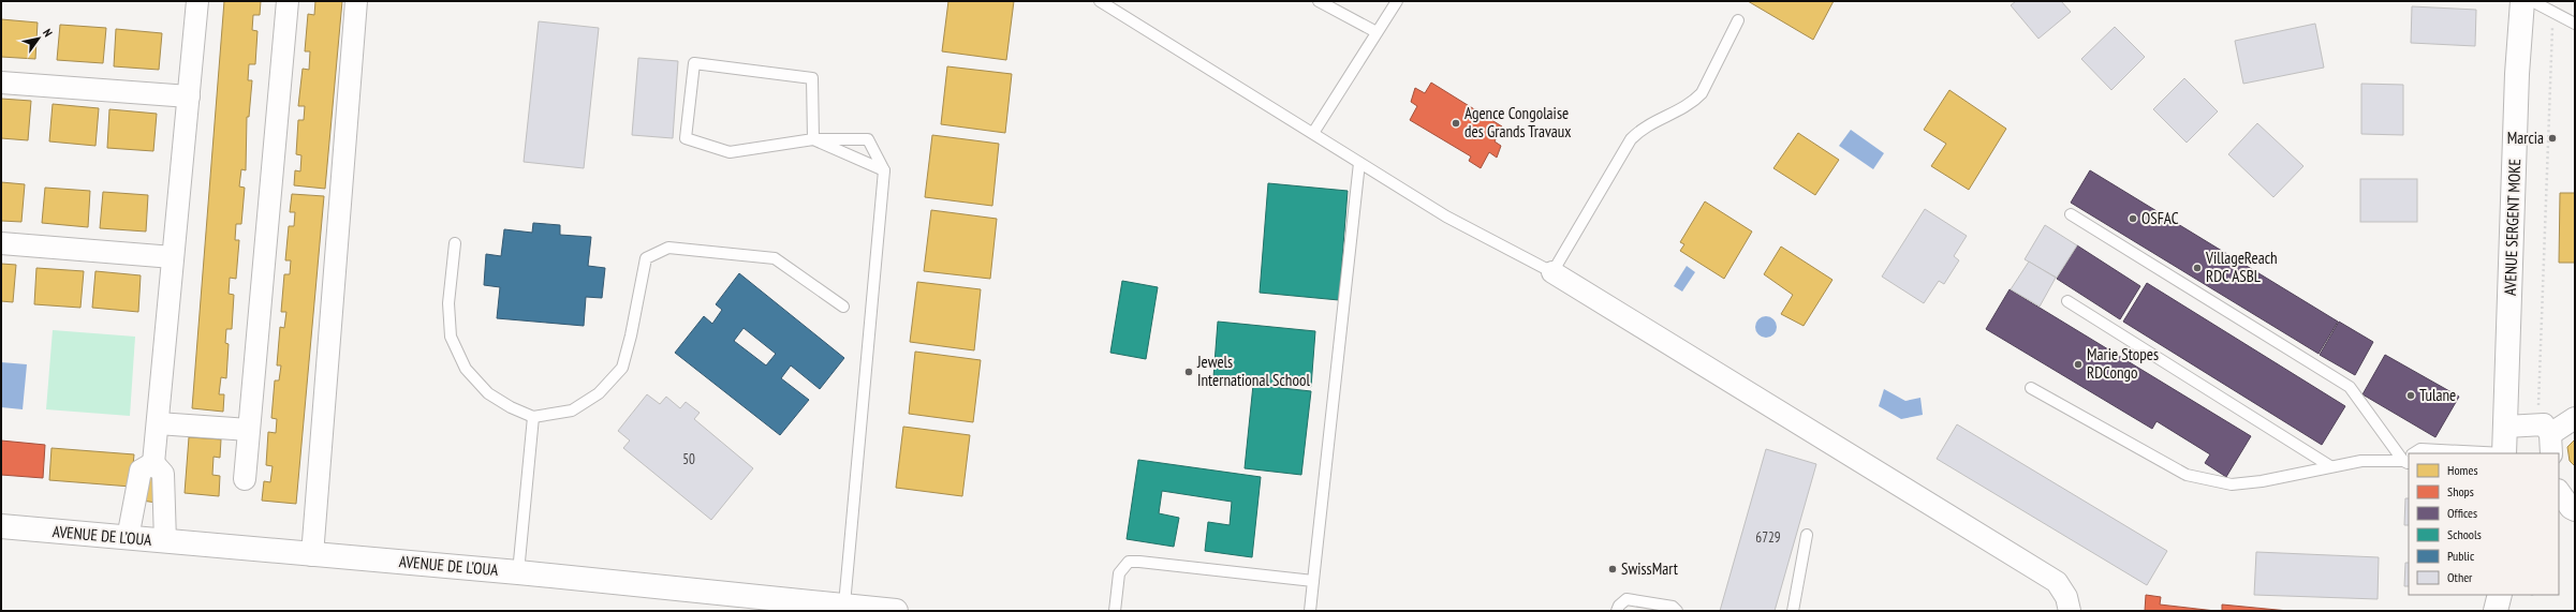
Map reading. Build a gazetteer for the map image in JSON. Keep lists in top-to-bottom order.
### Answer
{
  "streets": {
    "main road": ["AVENUE SERGENT MOKE", "AVENUE DE L’OUA"]
  },
  "places": [
    "Agence Congolaise des Grands Travaux",
    "Marcia",
    "OSFAC",
    "VillageReach RDC ASBL",
    "Marie Stopes RDCongo",
    "Jewels International School",
    "Tulane",
    "SwissMart"
  ],
  "house_numbers": ["50", "6729"],
  "legend": [
    "Homes",
    "Shops",
    "Offices",
    "Schools",
    "Public",
    "Other"
  ],
  "north": "top right"
}
